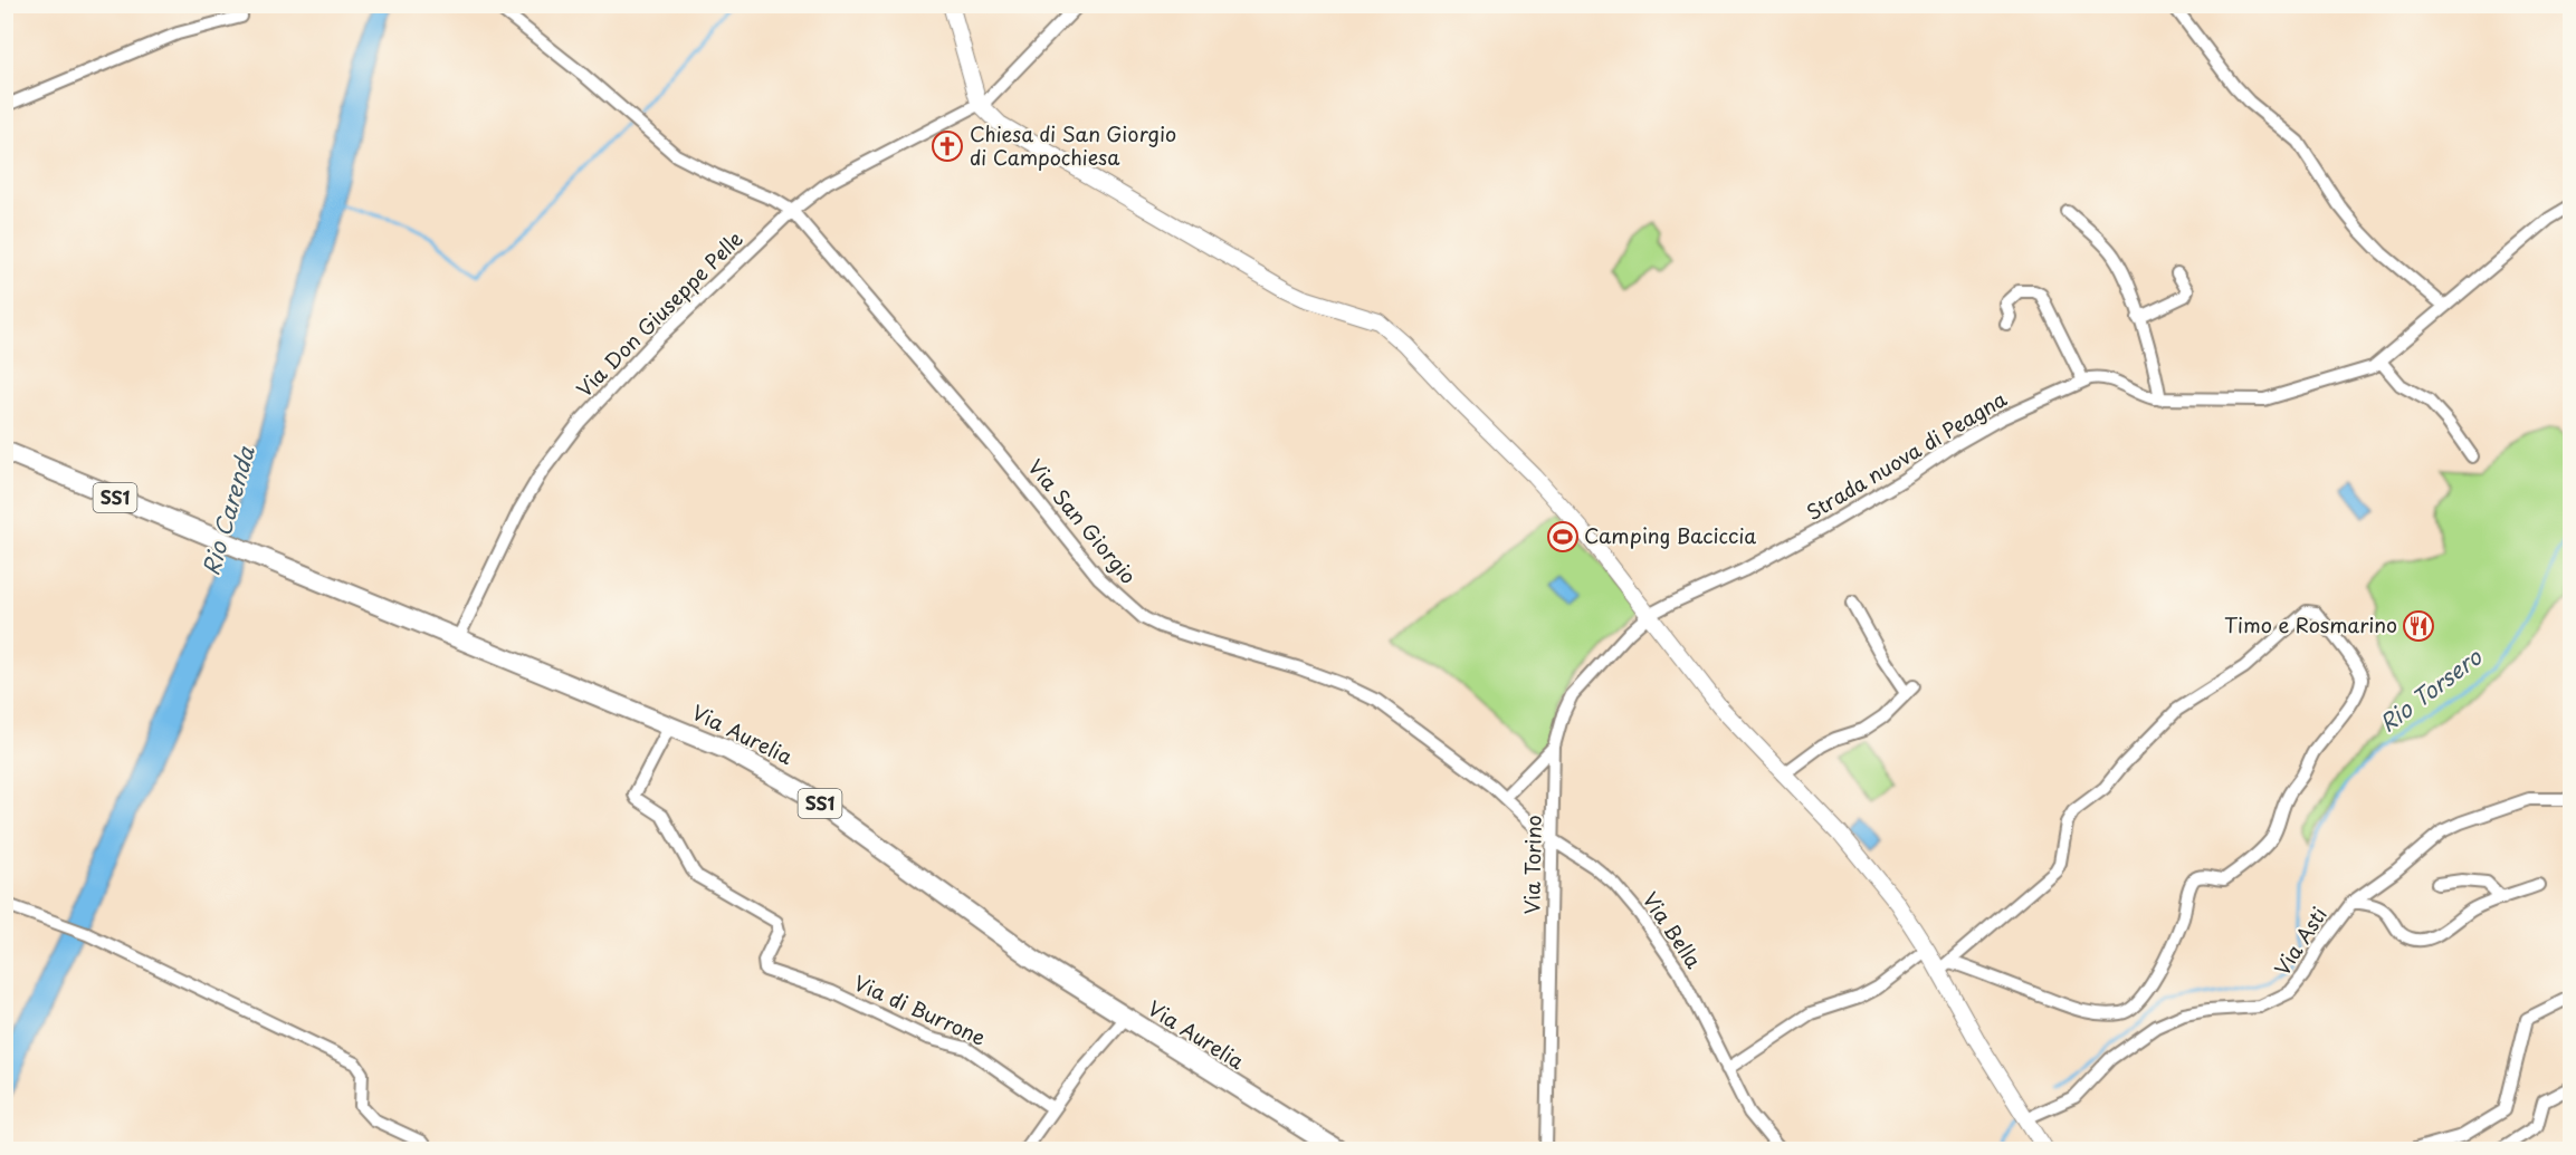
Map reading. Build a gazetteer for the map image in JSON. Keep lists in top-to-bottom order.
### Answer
{
  "streets": {
    "main road": ["SS1", "Via Aurelia"],
    "street": [
      "Via Don Giuseppe Pelle",
      "Strada nuova di Peagna",
      "Via San Giorgio",
      "Via Torino",
      "Via Bella",
      "Via Asti",
      "Via di Burrone"
    ]
  },
  "crossings": [
    ["Via Don Giuseppe Pelle", "Via San Giorgio"],
    ["Via Don Giuseppe Pelle", "Via Aurelia"],
    ["Strada nuova di Peagna", "Via Torino"],
    ["Via San Giorgio", "Via Torino"],
    ["Via San Giorgio", "Via Bella"],
    ["Via Aurelia", "Via di Burrone"],
    ["Via Torino", "Via Bella"]
  ],
  "water": ["Rio Carenda", "Rio Torsero"],
  "places": {
    "church": ["Chiesa di San Giorgio di Campochiesa"],
    "sports": ["Camping Baciccia"],
    "restaurant": ["Timo e Rosmarino"]
  }
}
